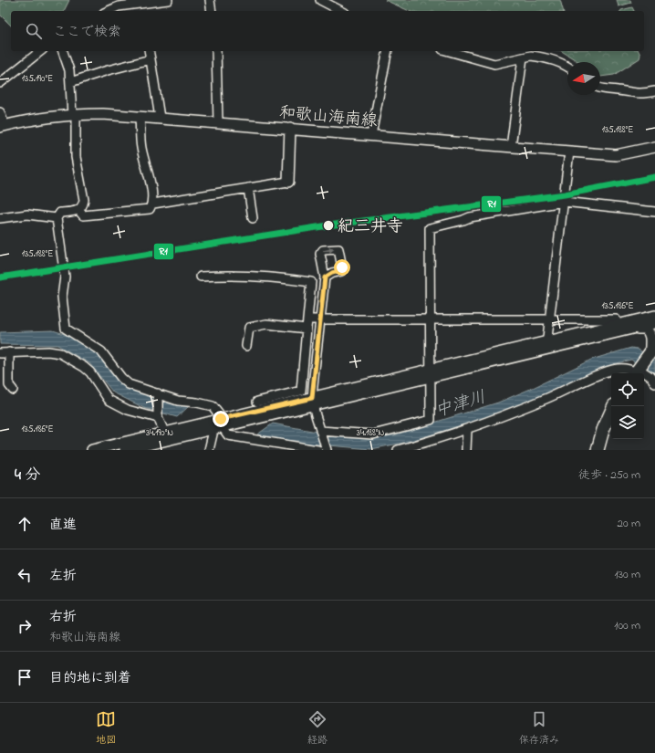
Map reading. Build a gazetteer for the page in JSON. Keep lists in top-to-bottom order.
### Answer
{
  "streets": {
    "main road": ["和歌山海南線"]
  },
  "water": ["中津川"],
  "places": ["紀三井寺"],
  "lines": ["transit line R1"],
  "north": "left",
  "page": {
    "search": "ここで検索",
    "heading": ["4 分", "徒歩 · 250 m"],
    "list": [
      ["直進", "20 m"],
      ["左折", "130 m"],
      ["右折", "和歌山海南線", "100 m"],
      "目的地に到着"
    ],
    "nav": ["地図", "経路", "保存済み"]
  },
  "coordinates": [
    "135.190°E",
    "135.188°E",
    "135.186°E",
    "34.190°N",
    "34.188°N"
  ]
}
